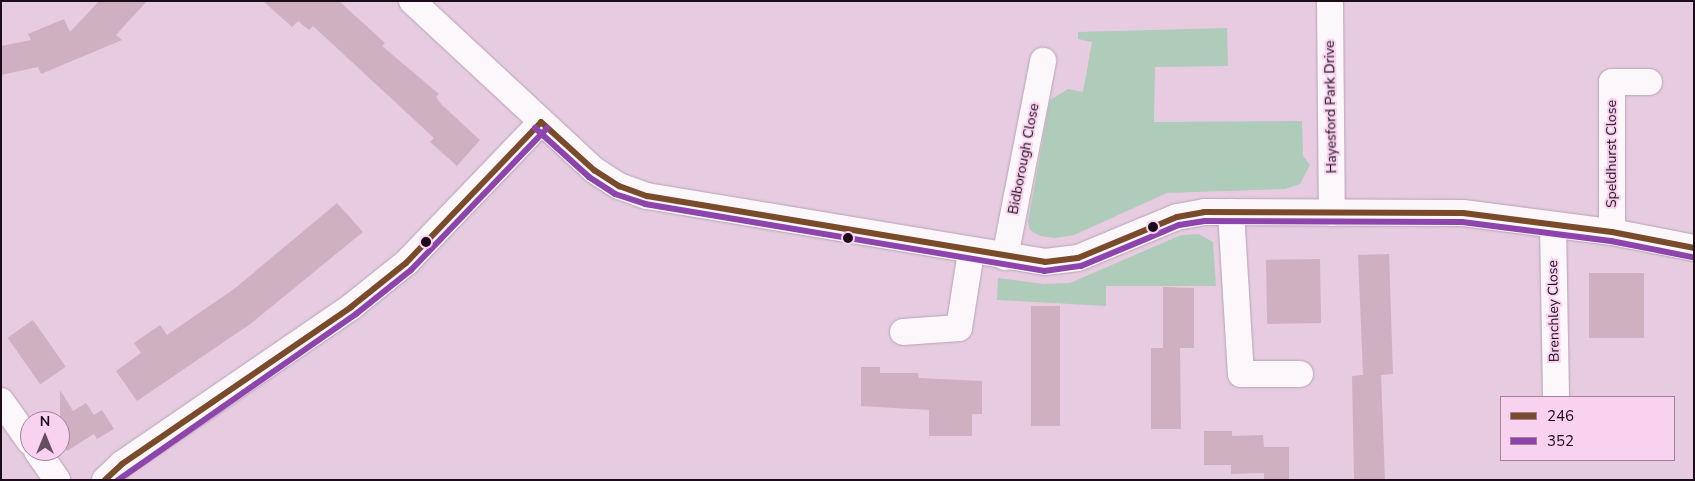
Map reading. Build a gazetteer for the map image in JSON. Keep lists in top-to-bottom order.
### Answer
{
  "streets": {
    "street": [
      "Hayesford Park Drive",
      "Speldhurst Close",
      "Bidborough Close",
      "Brenchley Close"
    ]
  },
  "lines": ["transit line 246", "transit line 352"],
  "legend": ["246", "352"],
  "north": "top"
}
